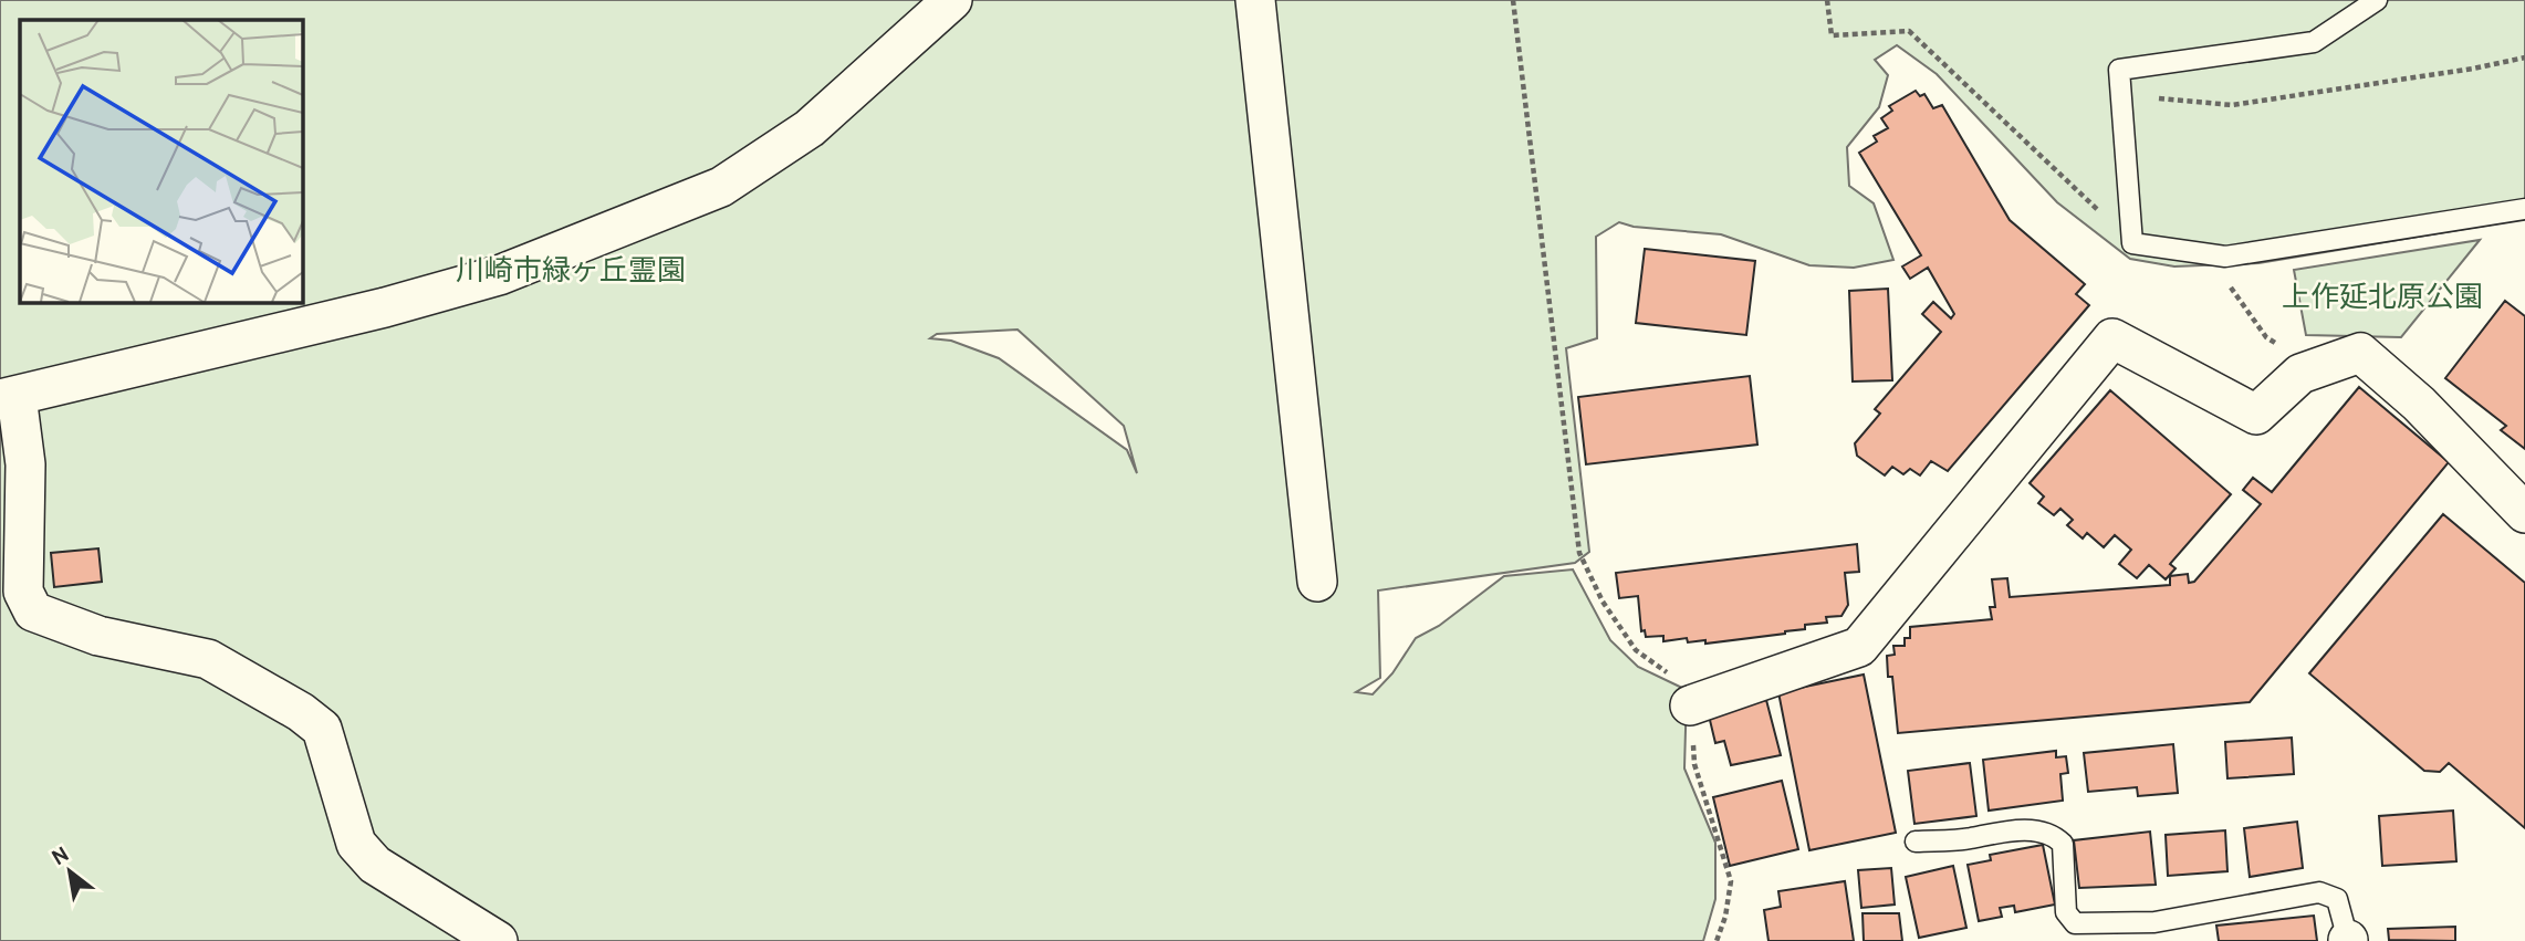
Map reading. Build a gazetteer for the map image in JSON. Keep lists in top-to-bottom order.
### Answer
{
  "parks": ["川崎市緑ヶ丘霊園", "上作延北原公園"],
  "north": "top left"
}
